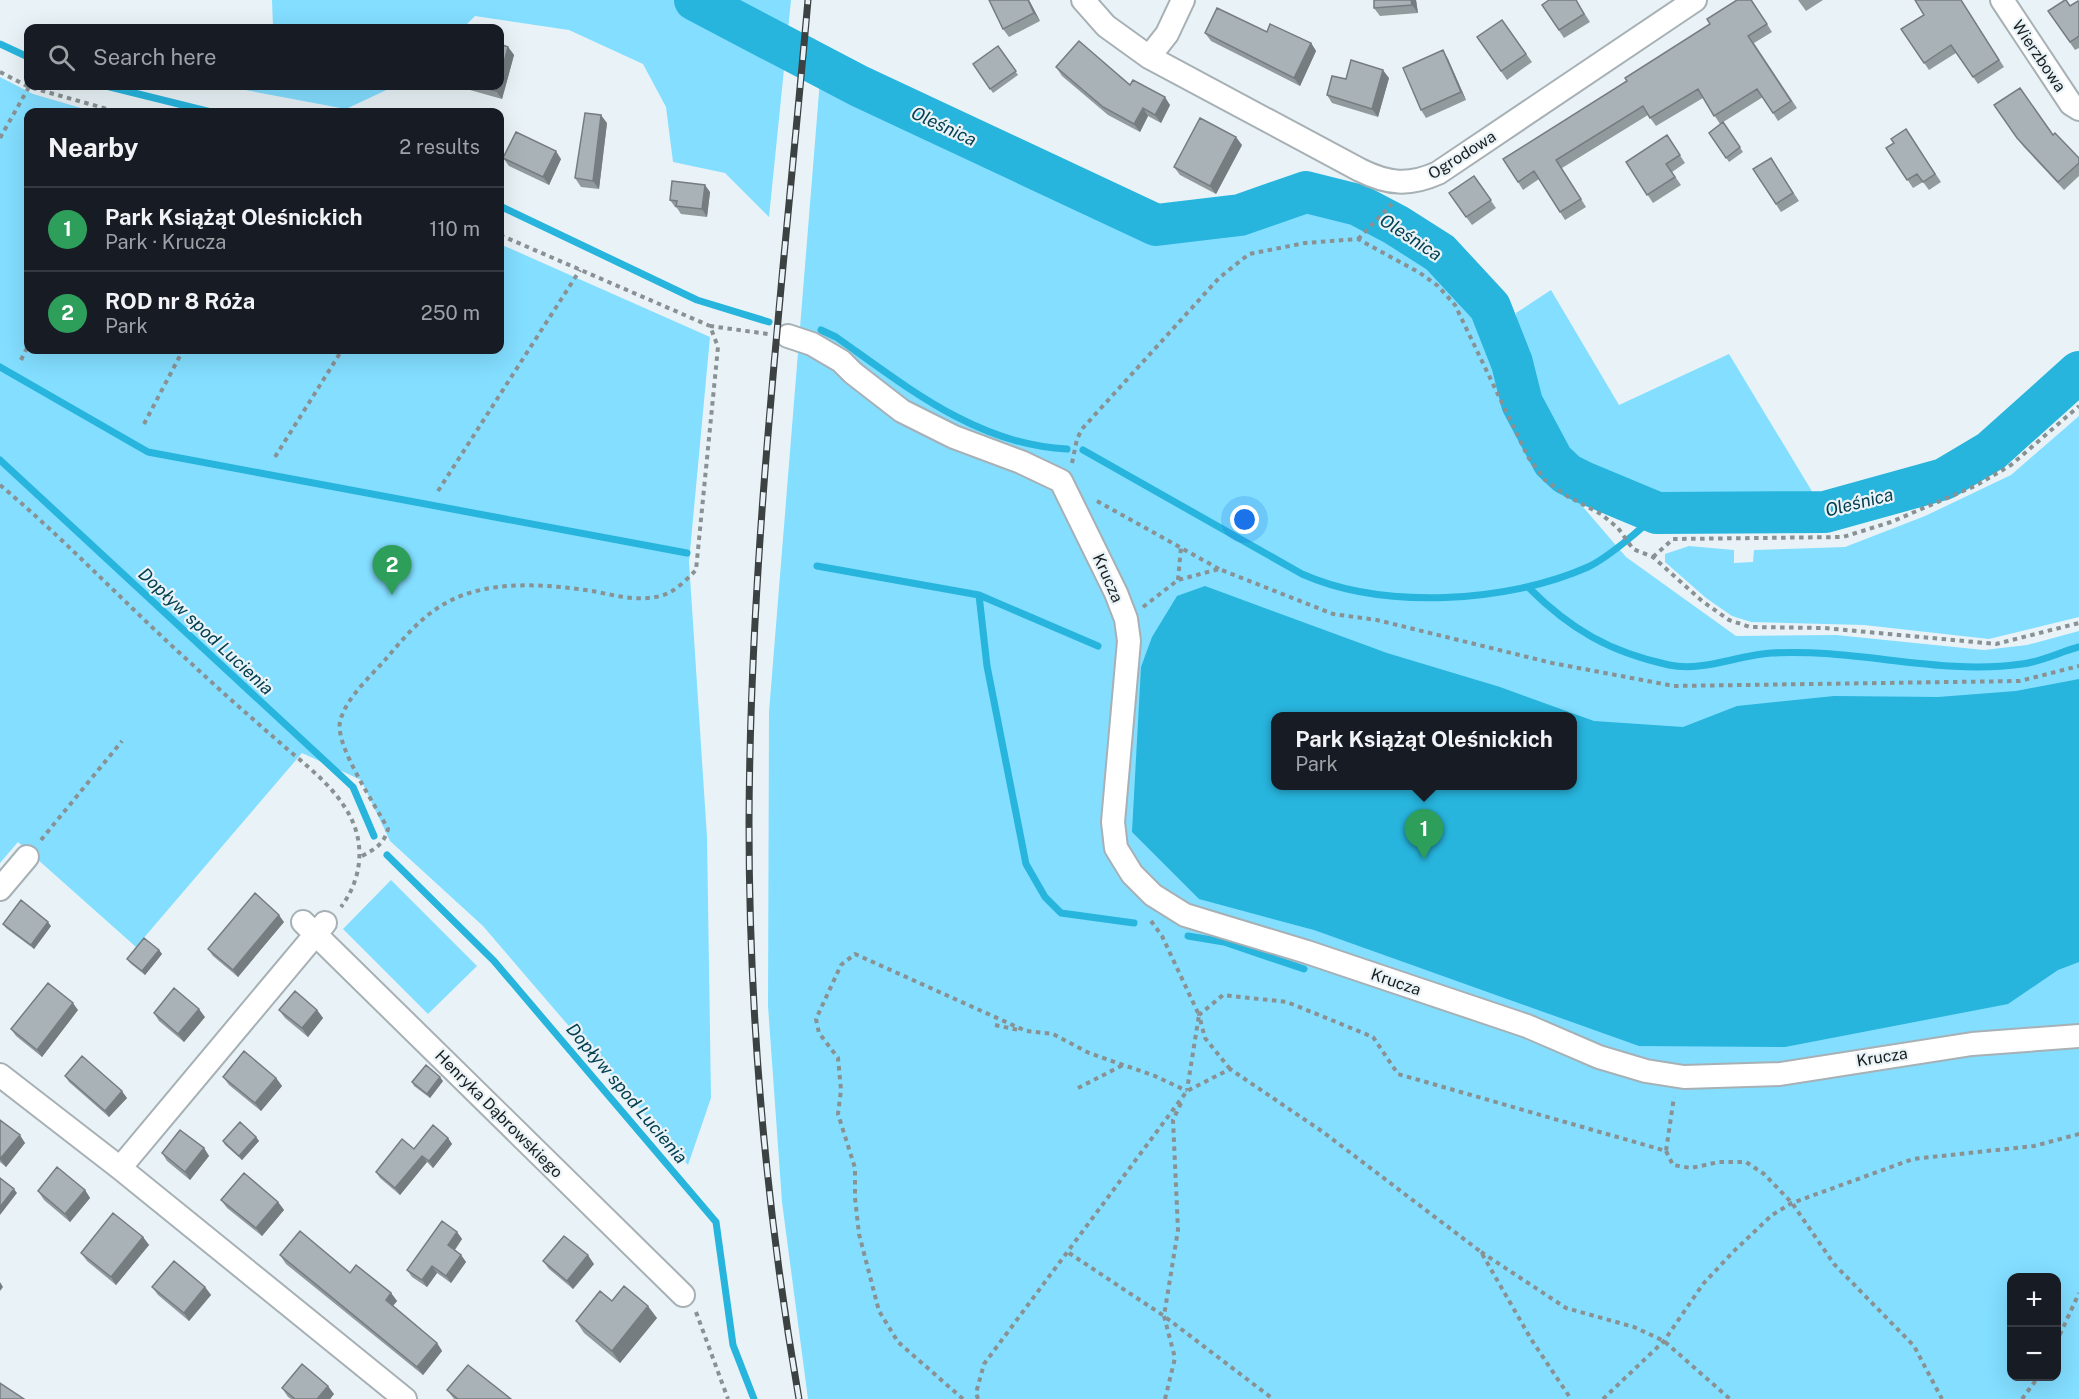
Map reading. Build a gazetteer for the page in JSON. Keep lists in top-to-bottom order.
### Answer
{
  "streets": {
    "street": [
      "Wierzbowa",
      "Ogrodowa",
      "Krucza",
      "Henryka Dąbrowskiego"
    ]
  },
  "water": ["Oleśnica", "Dopływ spod Lucienia"],
  "page": {
    "search": "Search here",
    "heading": ["Nearby", "2 results"],
    "list": [
      {
        "mark": "1",
        "name": "Park Książąt Oleśnickich",
        "note": "Park · Krucza",
        "value": "110 m"
      },
      {
        "mark": "2",
        "name": "ROD nr 8 Róża",
        "note": "Park",
        "value": "250 m"
      }
    ],
    "pins": ["2", "1"],
    "popup": ["Park Książąt Oleśnickich", "Park"],
    "map_buttons": ["+", "−"]
  }
}
